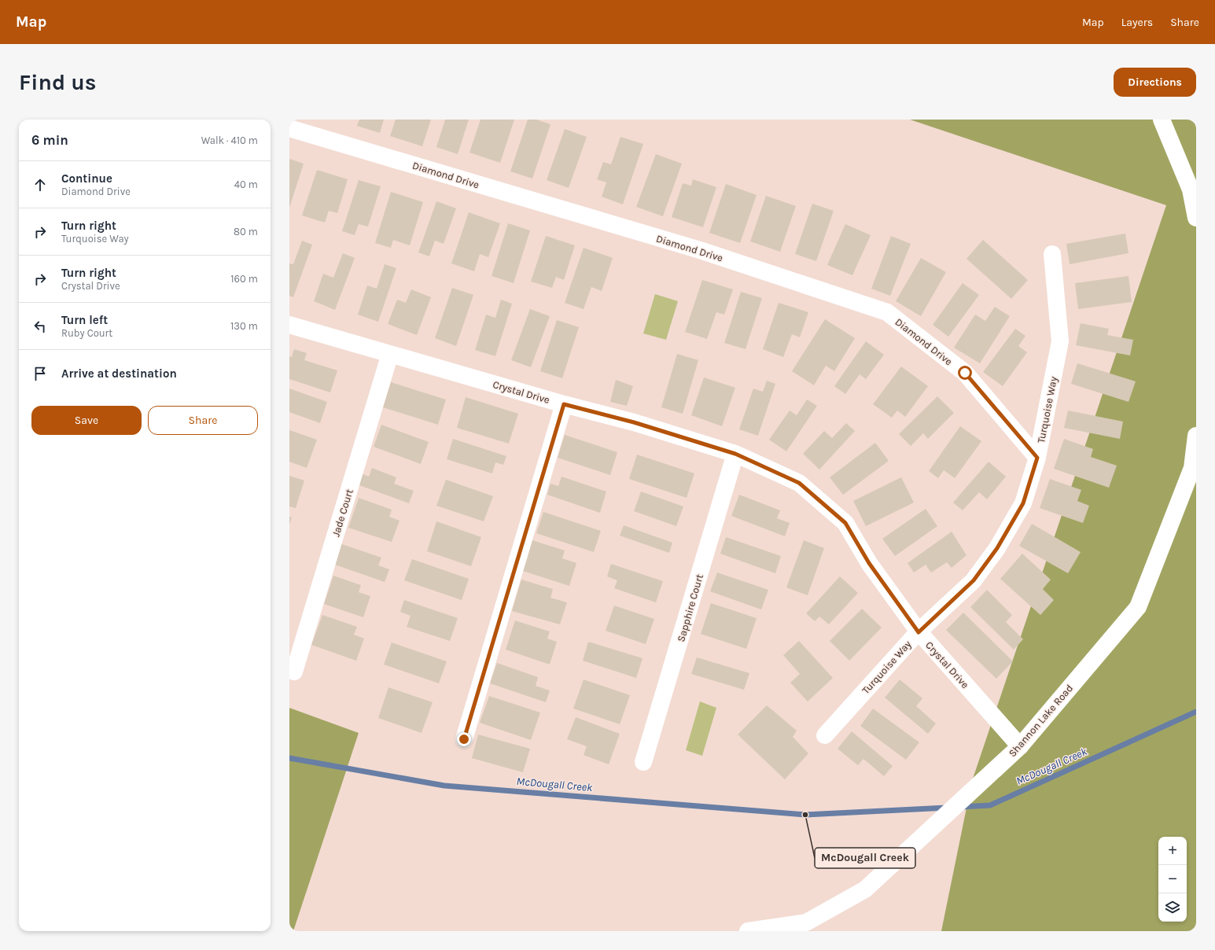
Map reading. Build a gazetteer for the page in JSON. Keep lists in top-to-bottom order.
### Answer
{
  "streets": {
    "main road": [
      "Diamond Drive",
      "Crystal Drive",
      "Turquoise Way",
      "Jade Court",
      "Sapphire Court",
      "Shannon Lake Road"
    ]
  },
  "crossings": [
    ["Diamond Drive", "Turquoise Way"],
    ["Crystal Drive", "Turquoise Way"],
    ["Crystal Drive", "Jade Court"],
    ["Crystal Drive", "Sapphire Court"],
    ["Crystal Drive", "Shannon Lake Road"]
  ],
  "water": ["McDougall Creek"],
  "places": ["McDougall Creek"],
  "page": {
    "header": "Map",
    "nav": ["Map", "Layers", "Share"],
    "buttons": [
      "Directions",
      ["Save", "Share"]
    ],
    "title": "Find us",
    "heading": ["6 min", "Walk · 410 m"],
    "list": [
      ["Continue", "Diamond Drive", "40 m"],
      ["Turn right", "Turquoise Way", "80 m"],
      ["Turn right", "Crystal Drive", "160 m"],
      ["Turn left", "Ruby Court", "130 m"],
      "Arrive at destination"
    ],
    "map_buttons": ["+", "−"]
  }
}
